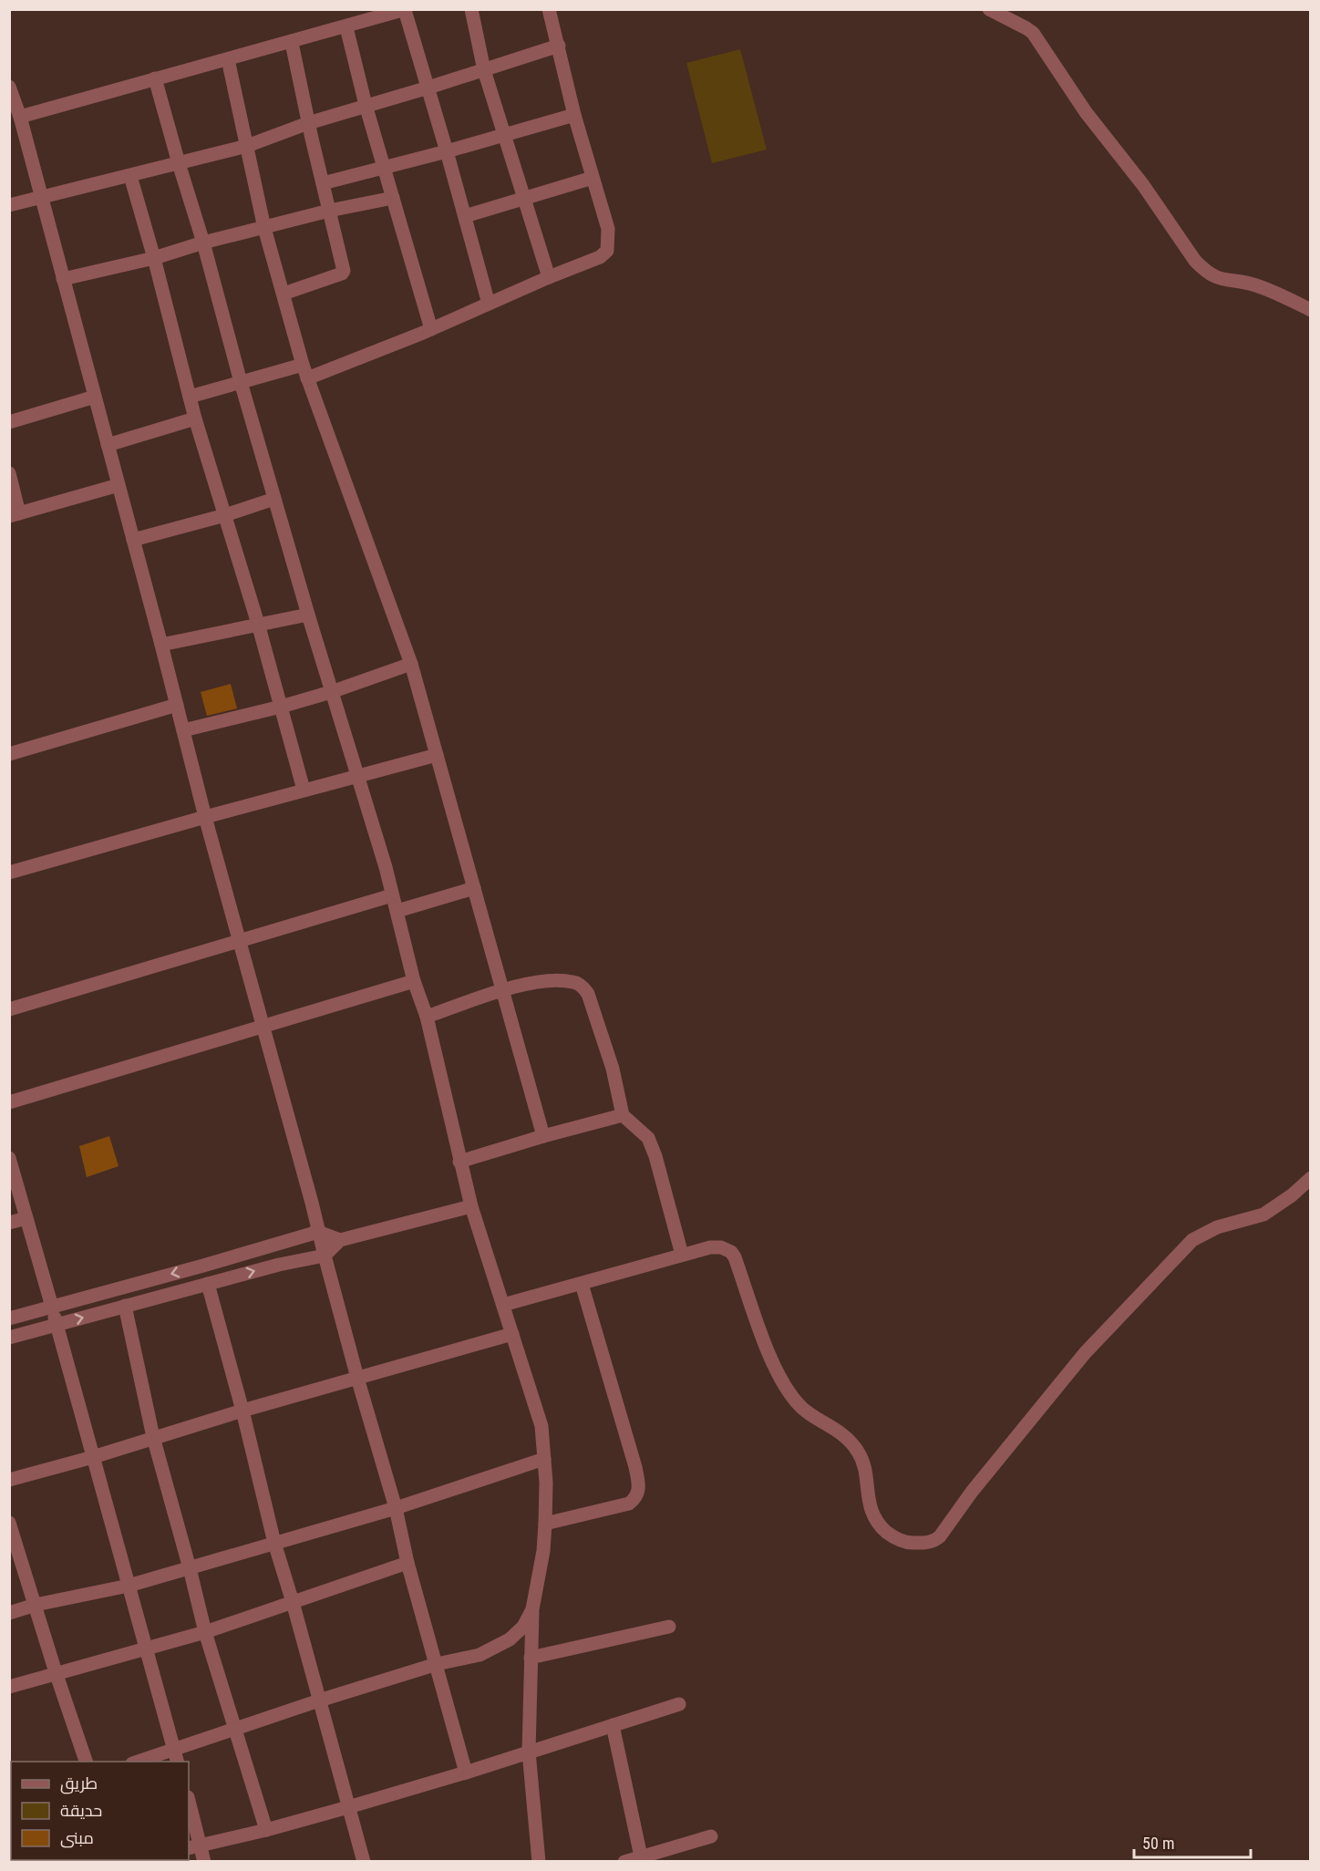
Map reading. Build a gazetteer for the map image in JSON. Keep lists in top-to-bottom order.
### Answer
{
  "legend": ["طريق", "حديقة", "مبنى"],
  "scale_bar": "50 m"
}
